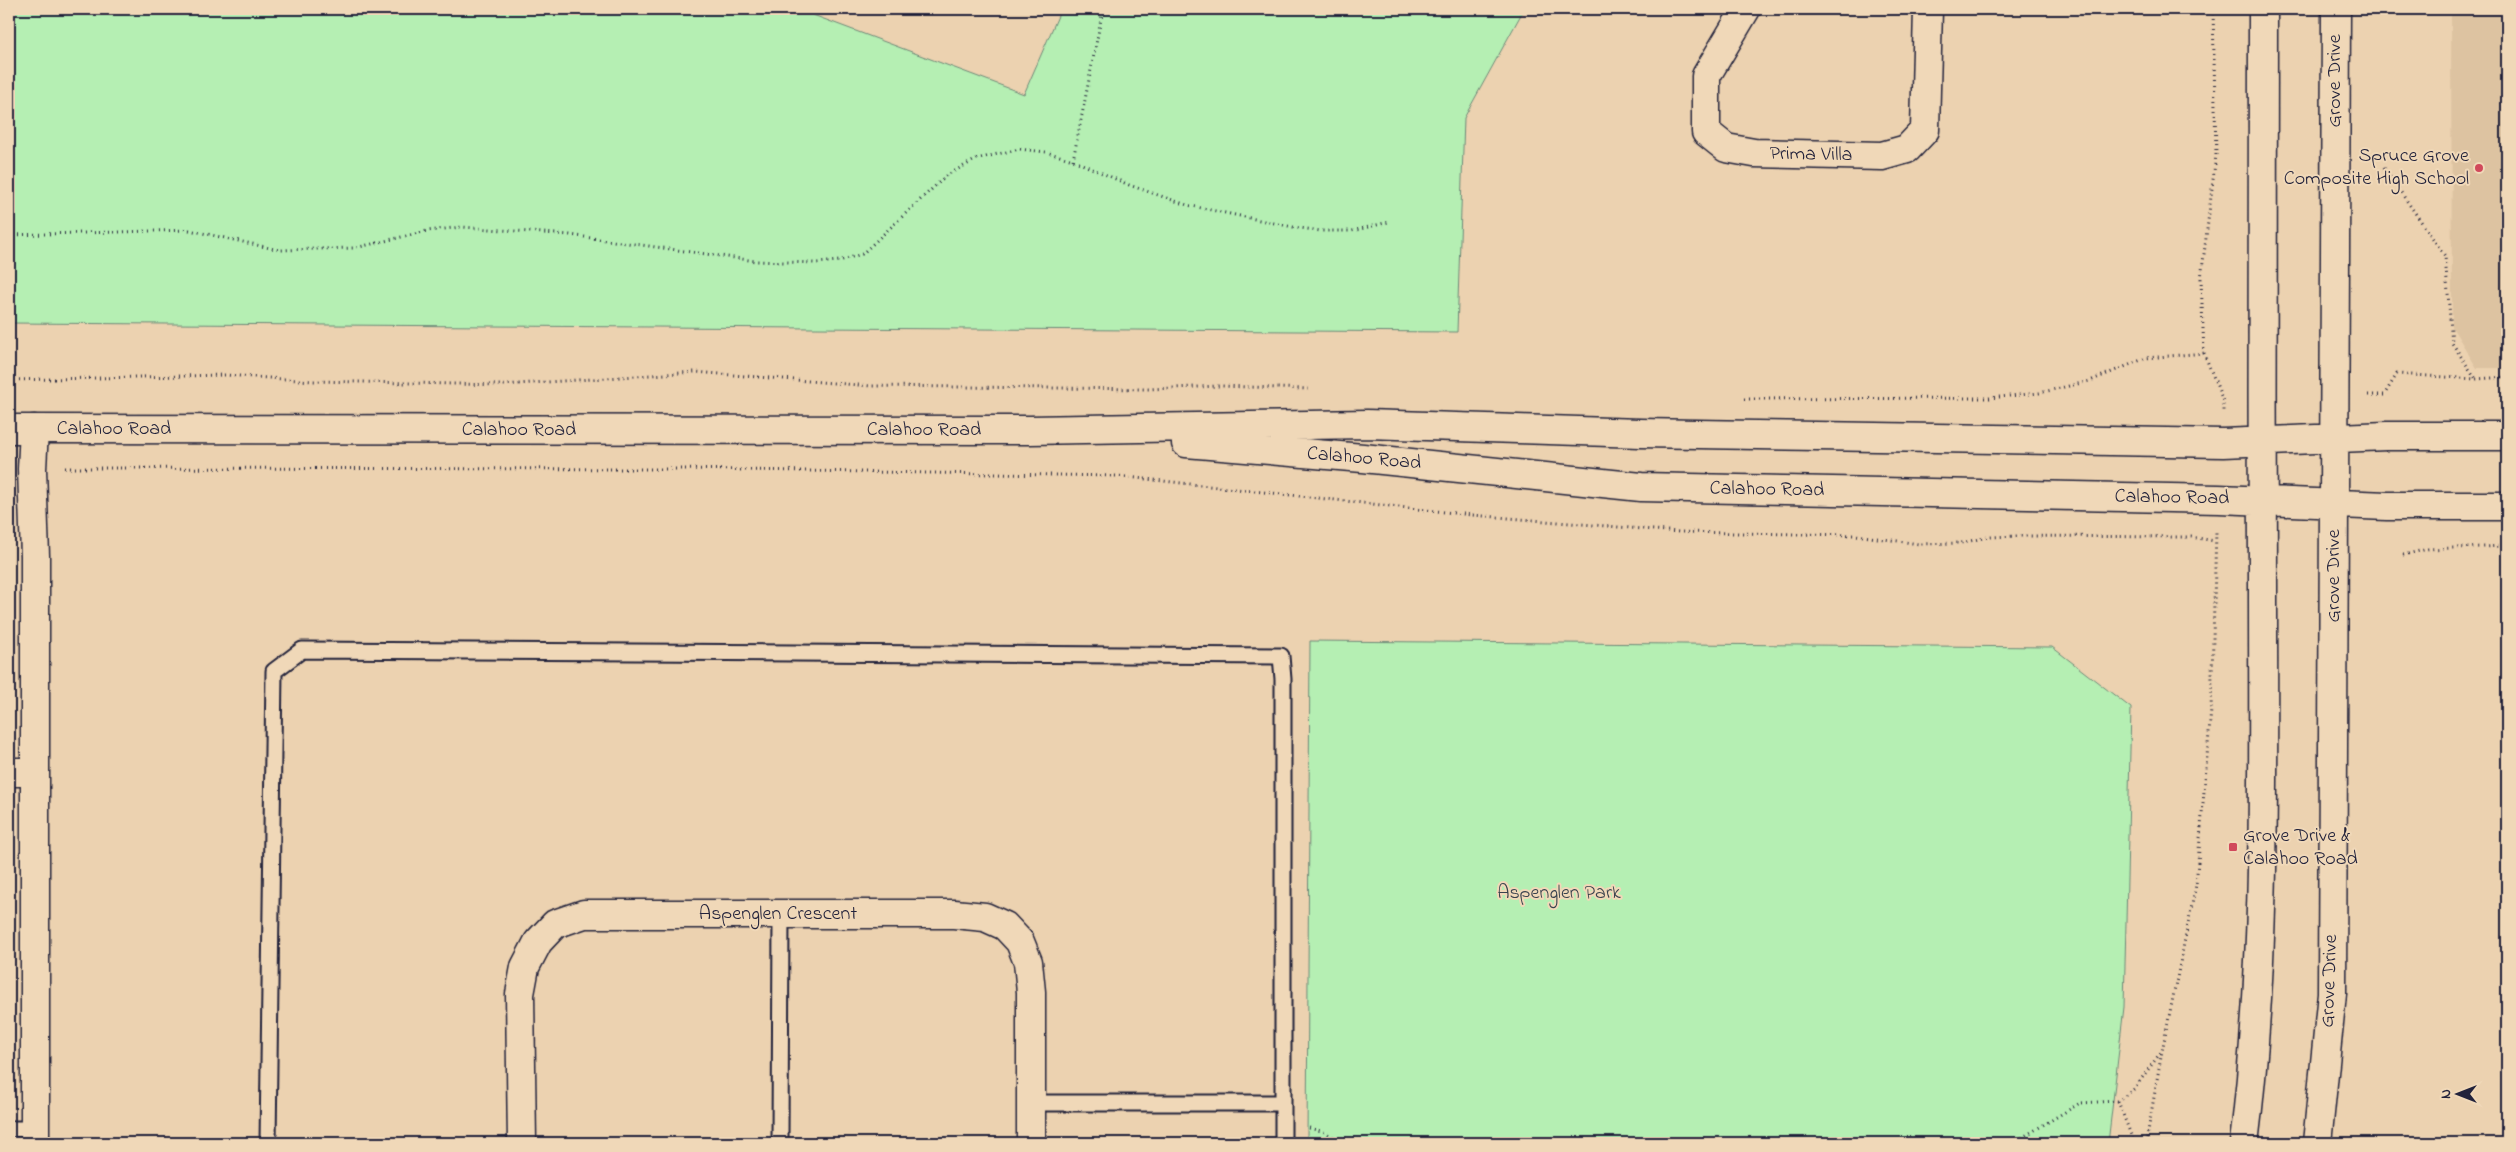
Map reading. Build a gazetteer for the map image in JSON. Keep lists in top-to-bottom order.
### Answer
{
  "streets": {
    "street": [
      "Grove Drive",
      "Prima Villa",
      "Calahoo Road",
      "Aspenglen Crescent"
    ]
  },
  "crossings": [
    ["Grove Drive", "Calahoo Road"]
  ],
  "parks": ["Aspenglen Park"],
  "places": {
    "other": ["Spruce Grove Composite High School"],
    "transit": ["Grove Drive & Calahoo Road"]
  },
  "north": "left"
}
